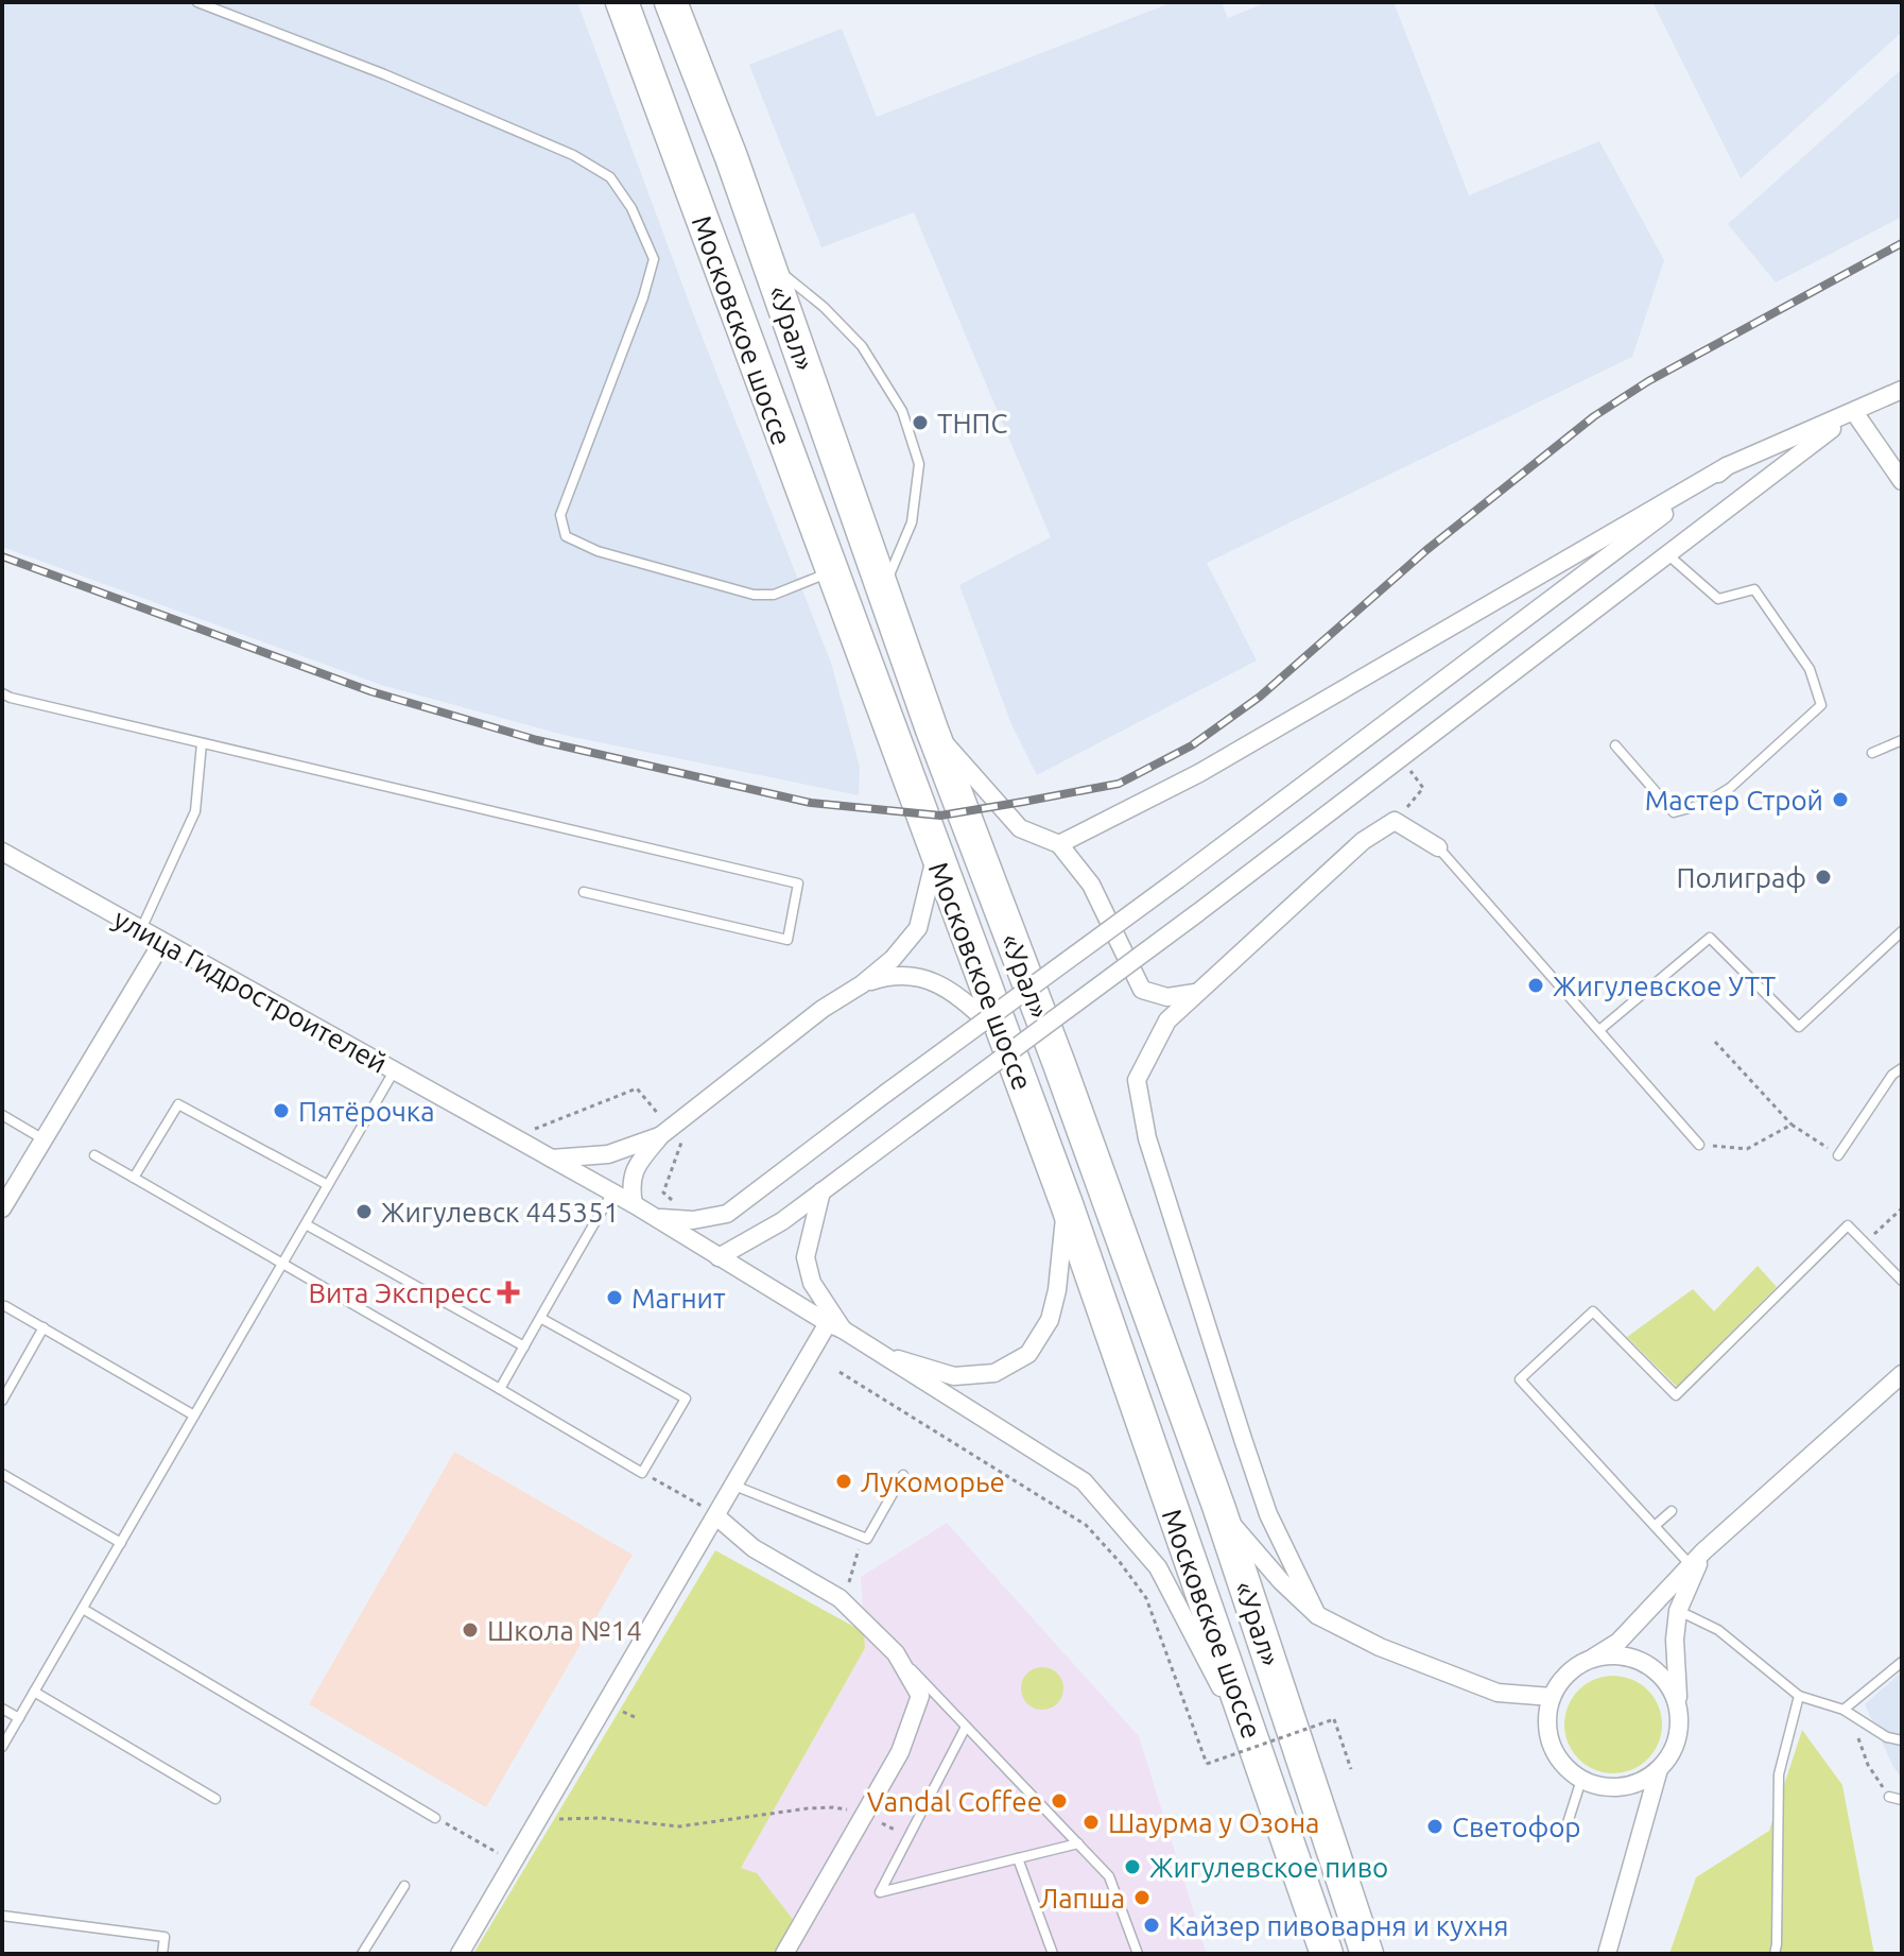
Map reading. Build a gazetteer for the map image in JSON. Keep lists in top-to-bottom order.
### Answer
{
  "streets": {
    "highway": ["«Урал»", "Московское шоссе"],
    "street": ["улица Гидростроителей"]
  },
  "crossings": [
    ["Московское шоссе", "улица Гидростроителей"]
  ],
  "places": {
    "other": [
      "ТНПС",
      "Мастер Строй",
      "Полиграф",
      "Жигулевское УТТ",
      "Пятёрочка",
      "Жигулевск 445351",
      "Магнит",
      "Лукоморье",
      "Школа №14",
      "Vandal Coffee",
      "Шаурма у Озона",
      "Светофор",
      "Жигулевское пиво",
      "Лапша",
      "Кайзер пивоварня и кухня"
    ],
    "health": ["Вита Экспресс"]
  }
}
